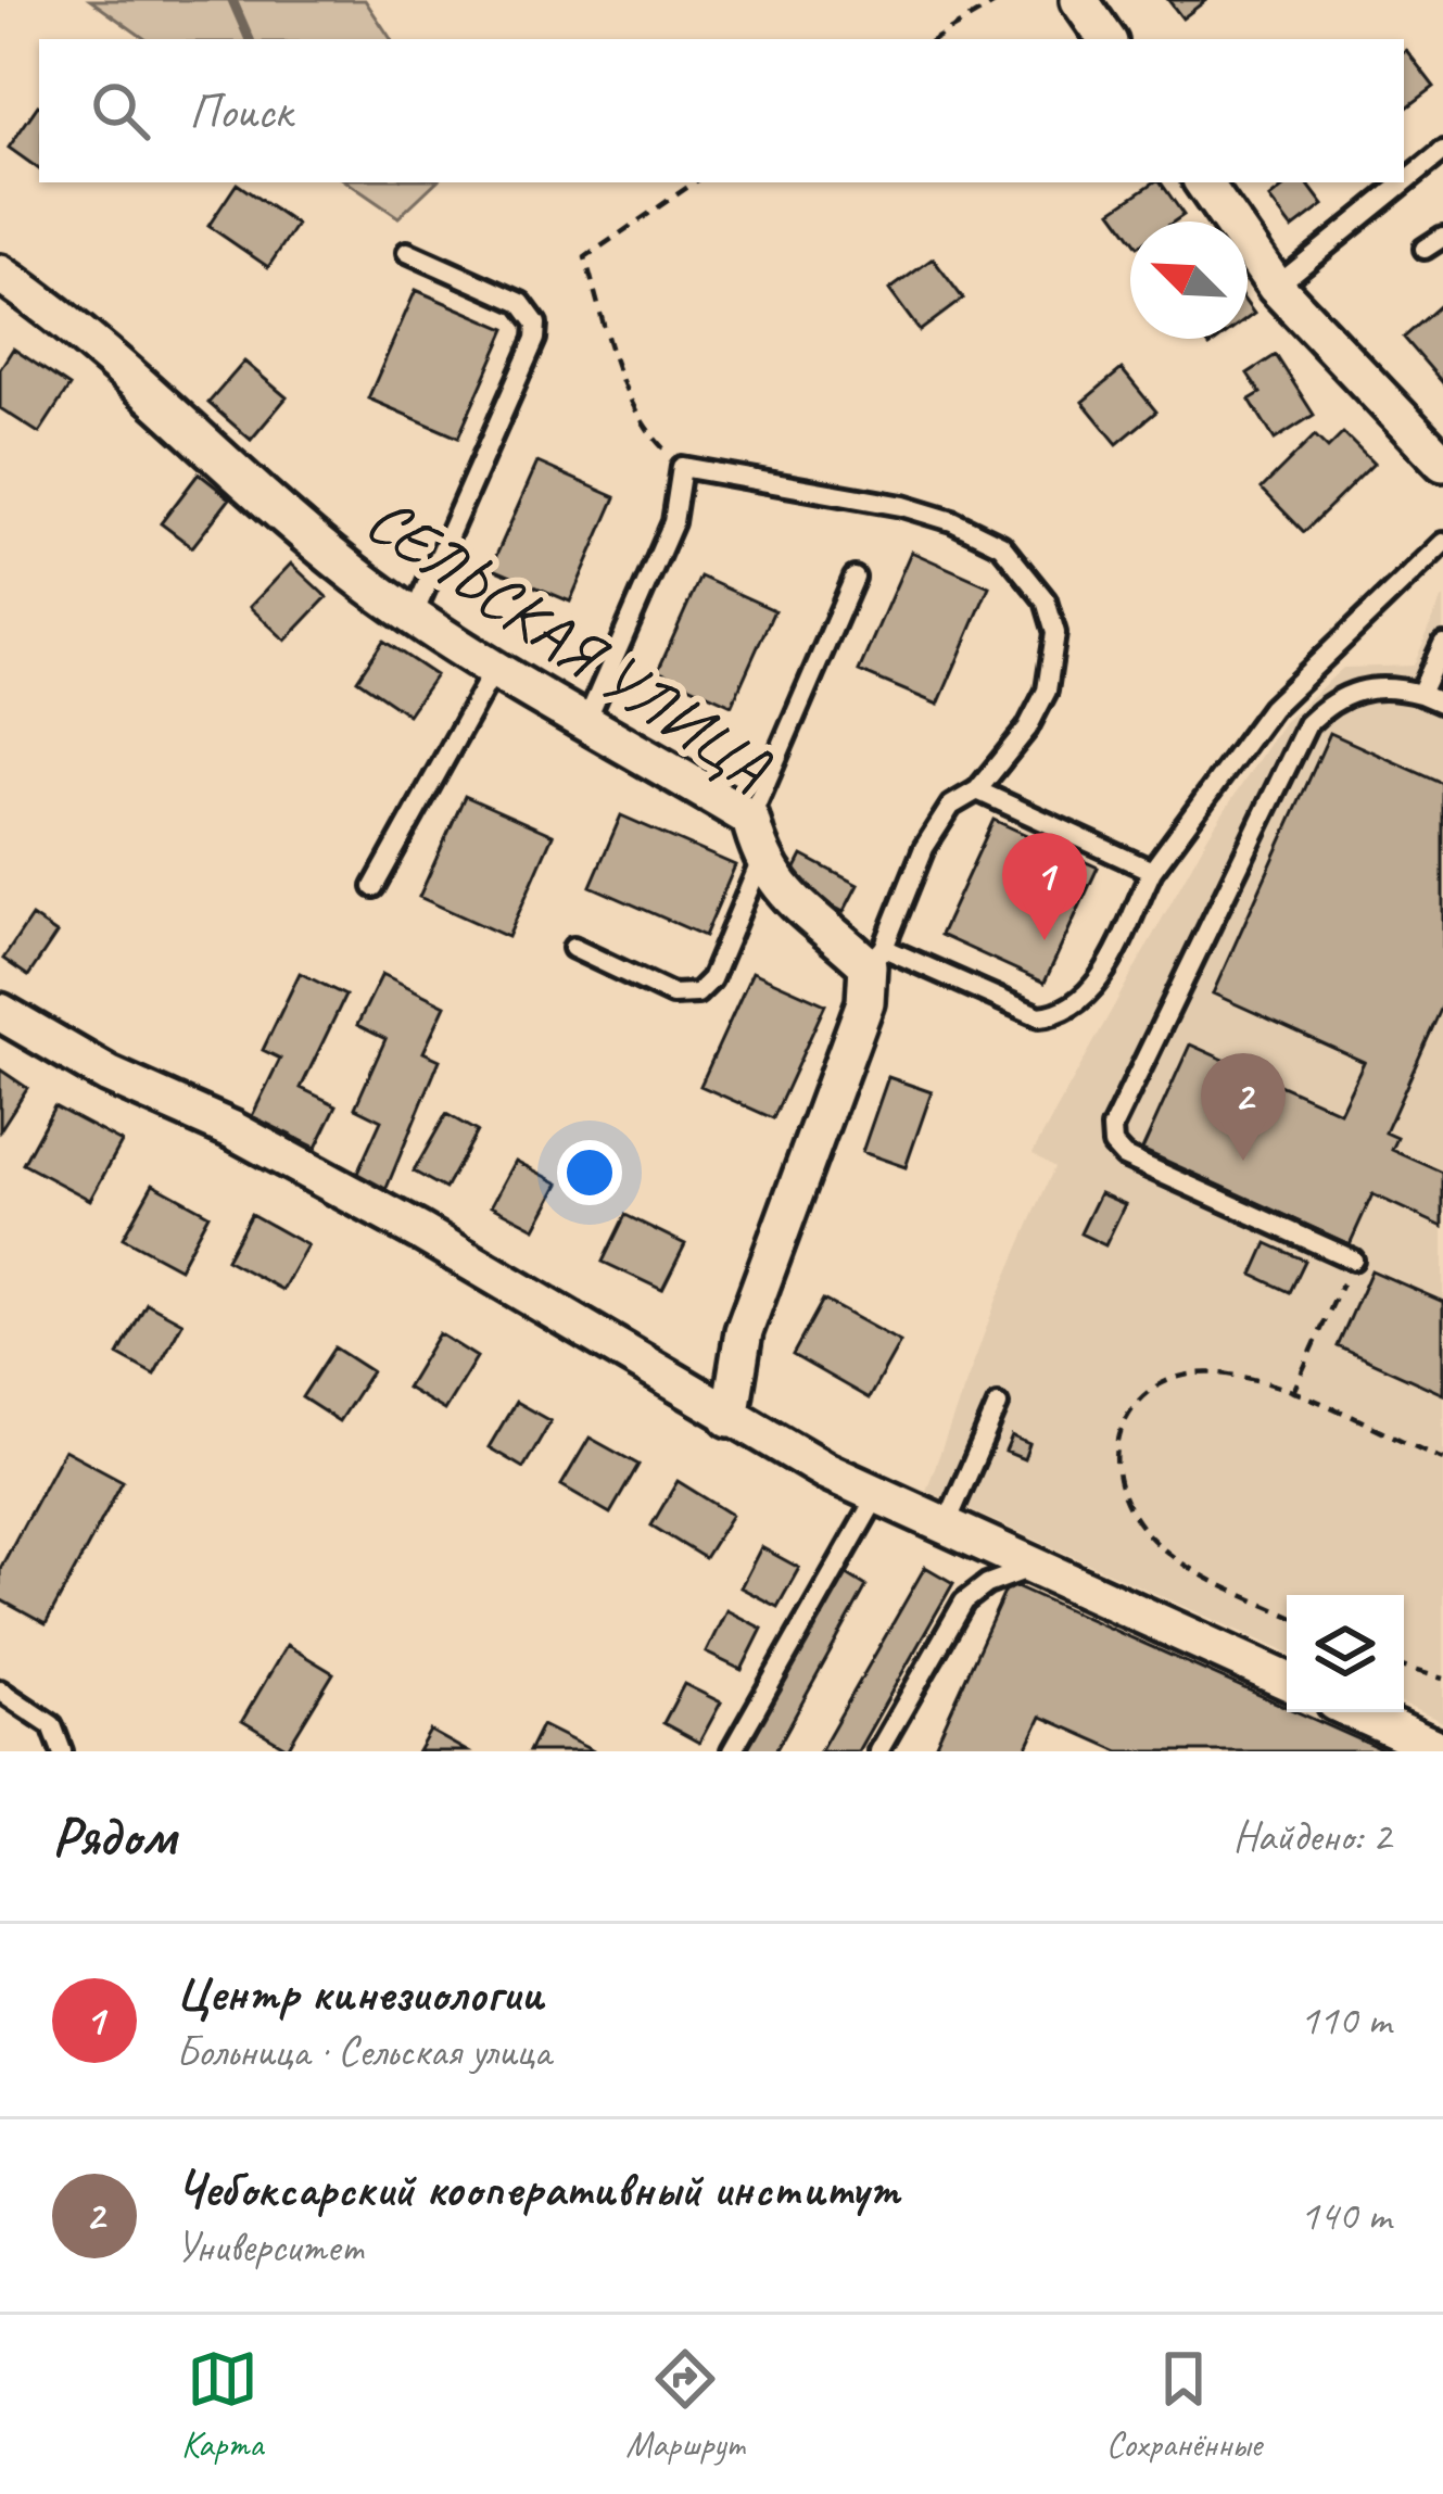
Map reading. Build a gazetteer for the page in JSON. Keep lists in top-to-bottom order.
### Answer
{
  "streets": {
    "street": ["СЕЛЬСКАЯ УЛИЦА"]
  },
  "north": "top left",
  "page": {
    "search": "Поиск",
    "pins": ["1", "2"],
    "heading": ["Рядом", "Найдено: 2"],
    "list": [
      {
        "mark": "1",
        "name": "Центр кинезиологии",
        "note": "Больница · Сельская улица",
        "value": "110 m"
      },
      {
        "mark": "2",
        "name": "Чебоксарский кооперативный институт",
        "note": "Университет",
        "value": "140 m"
      }
    ],
    "nav": ["Карта", "Маршрут", "Сохранённые"]
  }
}
